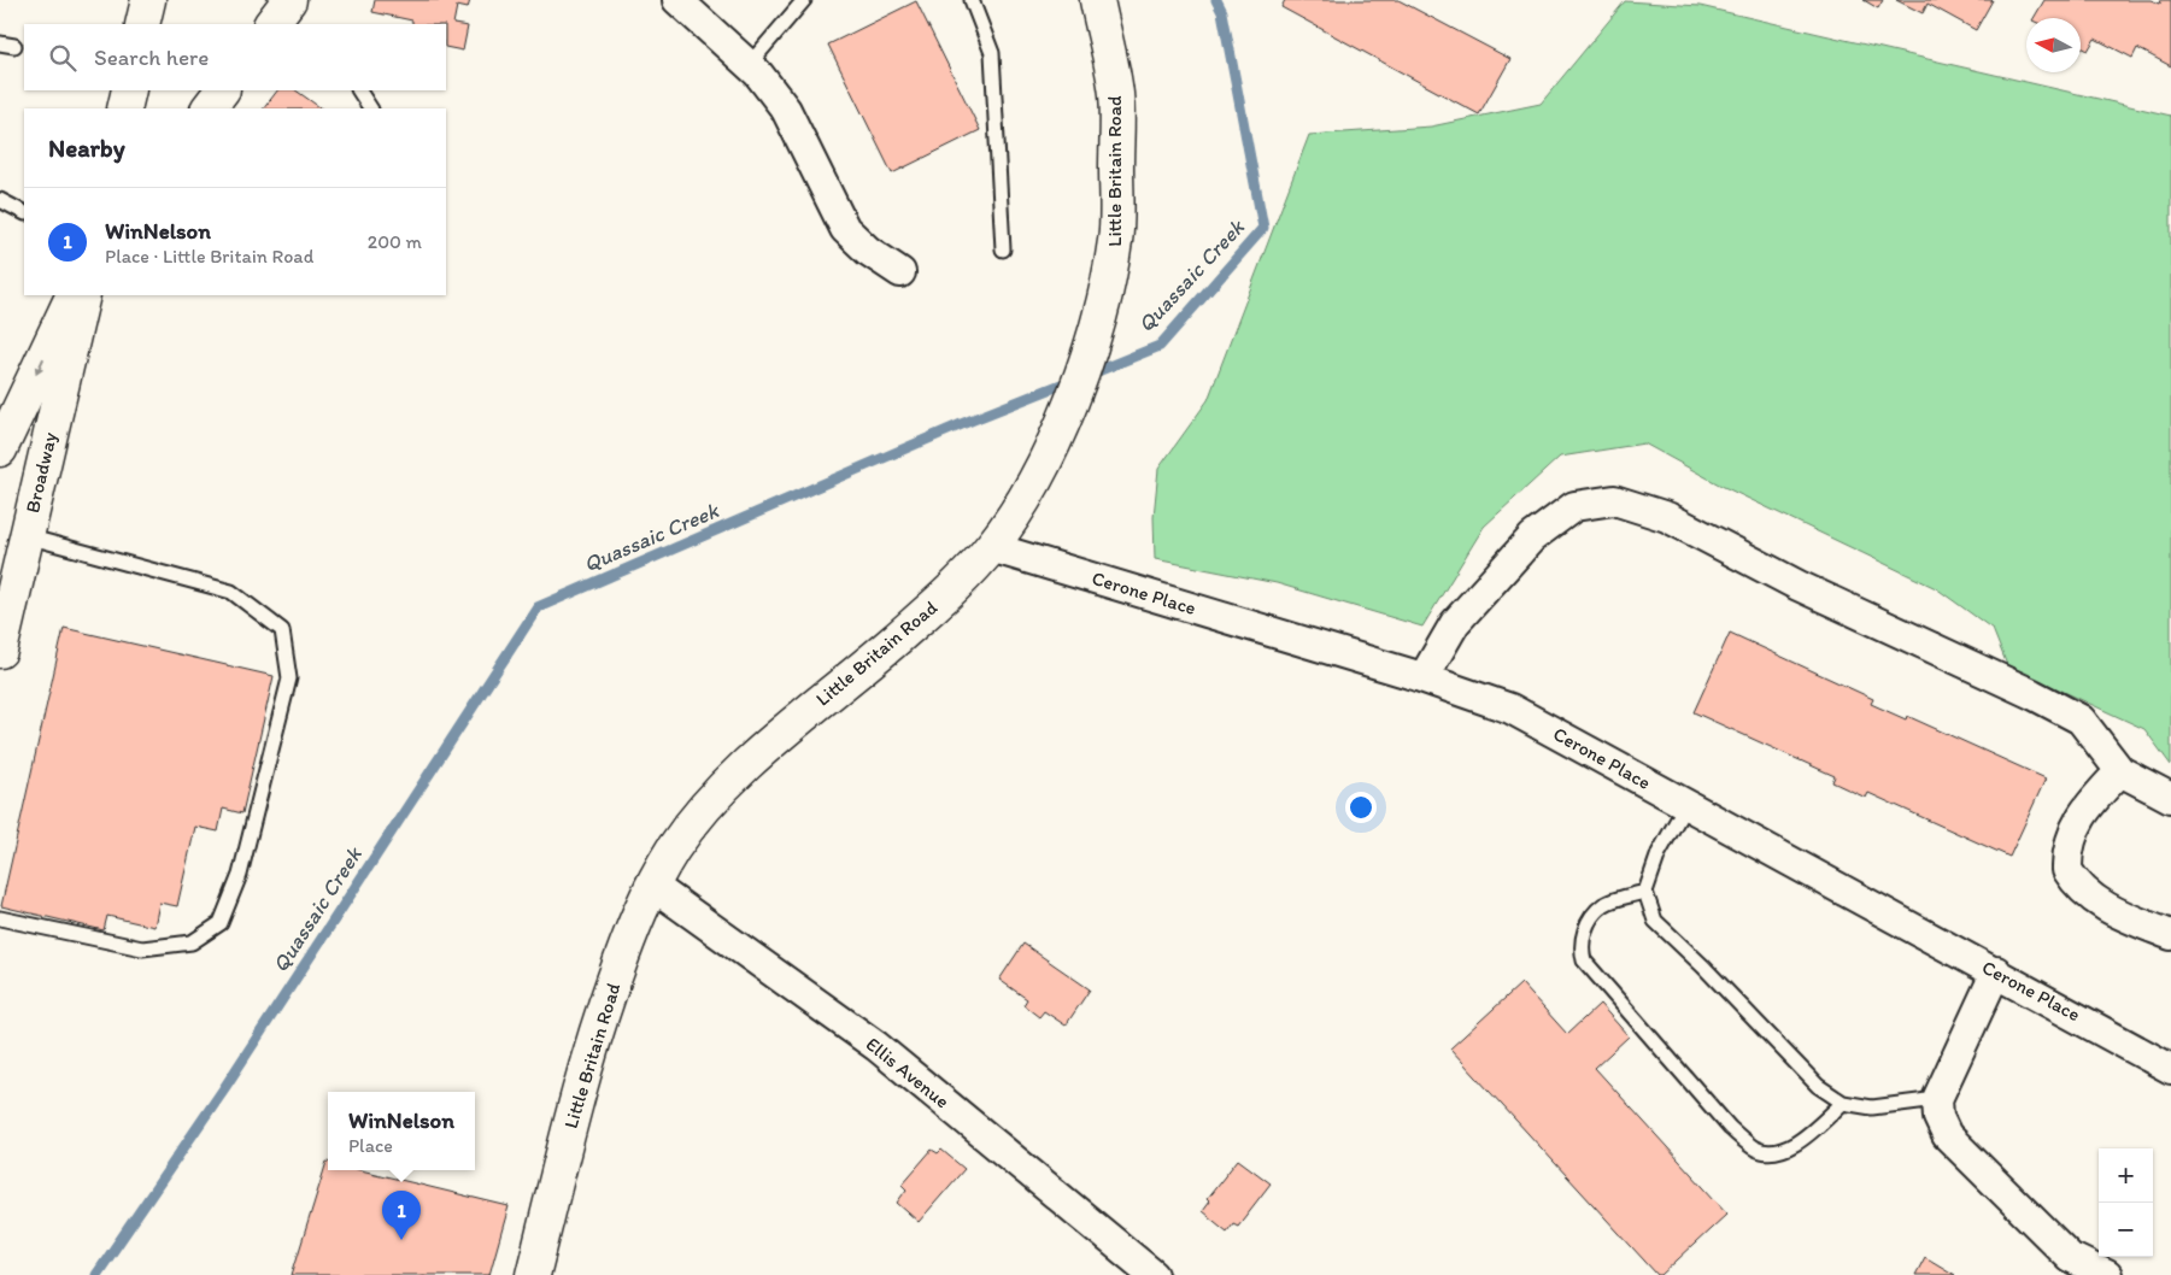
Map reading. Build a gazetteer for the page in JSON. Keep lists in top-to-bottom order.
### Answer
{
  "streets": {
    "street": [
      "Little Britain Road",
      "Broadway",
      "Cerone Place",
      "Ellis Avenue"
    ]
  },
  "crossings": [
    ["Little Britain Road", "Cerone Place"],
    ["Little Britain Road", "Ellis Avenue"]
  ],
  "water": ["Quassaic Creek"],
  "north": "left",
  "page": {
    "search": "Search here",
    "heading": "Nearby",
    "list": [
      {
        "mark": "1",
        "name": "WinNelson",
        "note": "Place · Little Britain Road",
        "value": "200 m"
      }
    ],
    "popup": ["WinNelson", "Place"],
    "map_buttons": ["+", "−"],
    "pins": "1"
  }
}
